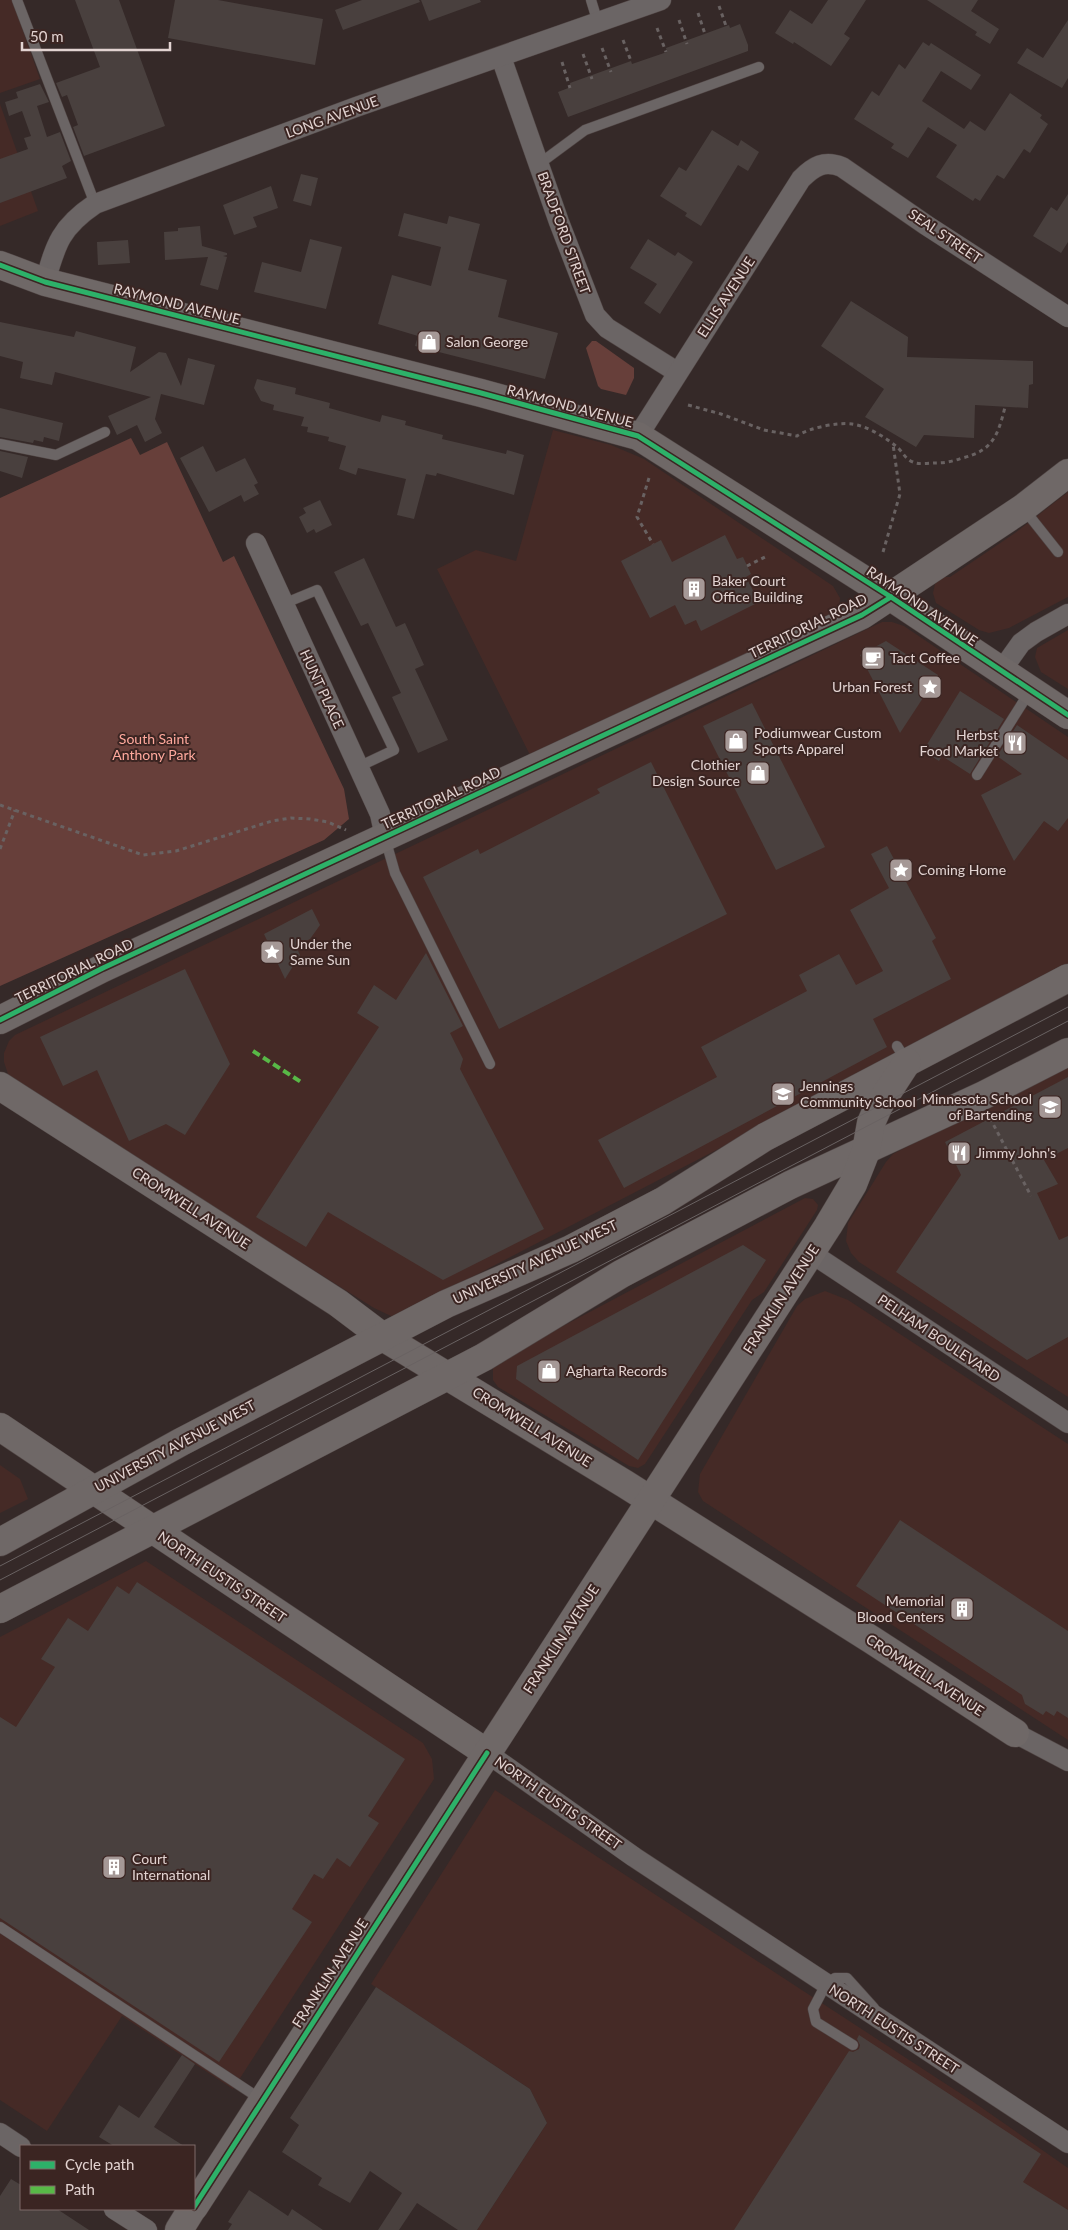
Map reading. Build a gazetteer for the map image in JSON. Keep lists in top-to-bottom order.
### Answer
{
  "streets": {
    "main road": [
      "RAYMOND AVENUE",
      "TERRITORIAL ROAD",
      "CROMWELL AVENUE",
      "UNIVERSITY AVENUE WEST",
      "FRANKLIN AVENUE",
      "NORTH EUSTIS STREET"
    ],
    "street": [
      "LONG AVENUE",
      "BRADFORD STREET",
      "SEAL STREET",
      "ELLIS AVENUE",
      "HUNT PLACE",
      "PELHAM BOULEVARD"
    ]
  },
  "crossings": [
    ["LONG AVENUE", "BRADFORD STREET"],
    ["LONG AVENUE", "RAYMOND AVENUE"],
    ["BRADFORD STREET", "ELLIS AVENUE"],
    ["SEAL STREET", "ELLIS AVENUE"],
    ["ELLIS AVENUE", "RAYMOND AVENUE"],
    ["RAYMOND AVENUE", "TERRITORIAL ROAD"],
    ["TERRITORIAL ROAD", "HUNT PLACE"],
    ["CROMWELL AVENUE", "UNIVERSITY AVENUE WEST"],
    ["CROMWELL AVENUE", "FRANKLIN AVENUE"],
    ["UNIVERSITY AVENUE WEST", "FRANKLIN AVENUE"],
    ["UNIVERSITY AVENUE WEST", "NORTH EUSTIS STREET"],
    ["FRANKLIN AVENUE", "PELHAM BOULEVARD"],
    ["FRANKLIN AVENUE", "NORTH EUSTIS STREET"]
  ],
  "parks": ["South Saint Anthony Park"],
  "places": {
    "shop": [
      "Salon George",
      "Podiumwear Custom Sports Apparel",
      "Clothier Design Source",
      "Agharta Records"
    ],
    "building": ["Baker Court Office Building", "Memorial Blood Centers", "Court International"],
    "cafe": ["Tact Coffee"],
    "place": ["Urban Forest", "Coming Home", "Under the Same Sun"],
    "restaurant": ["Herbst Food Market", "Jimmy John's"],
    "school or university": ["Jennings Community School", "Minnesota School of Bartending"]
  },
  "legend": ["Cycle path", "Path"],
  "scale_bar": "50 m"
}
